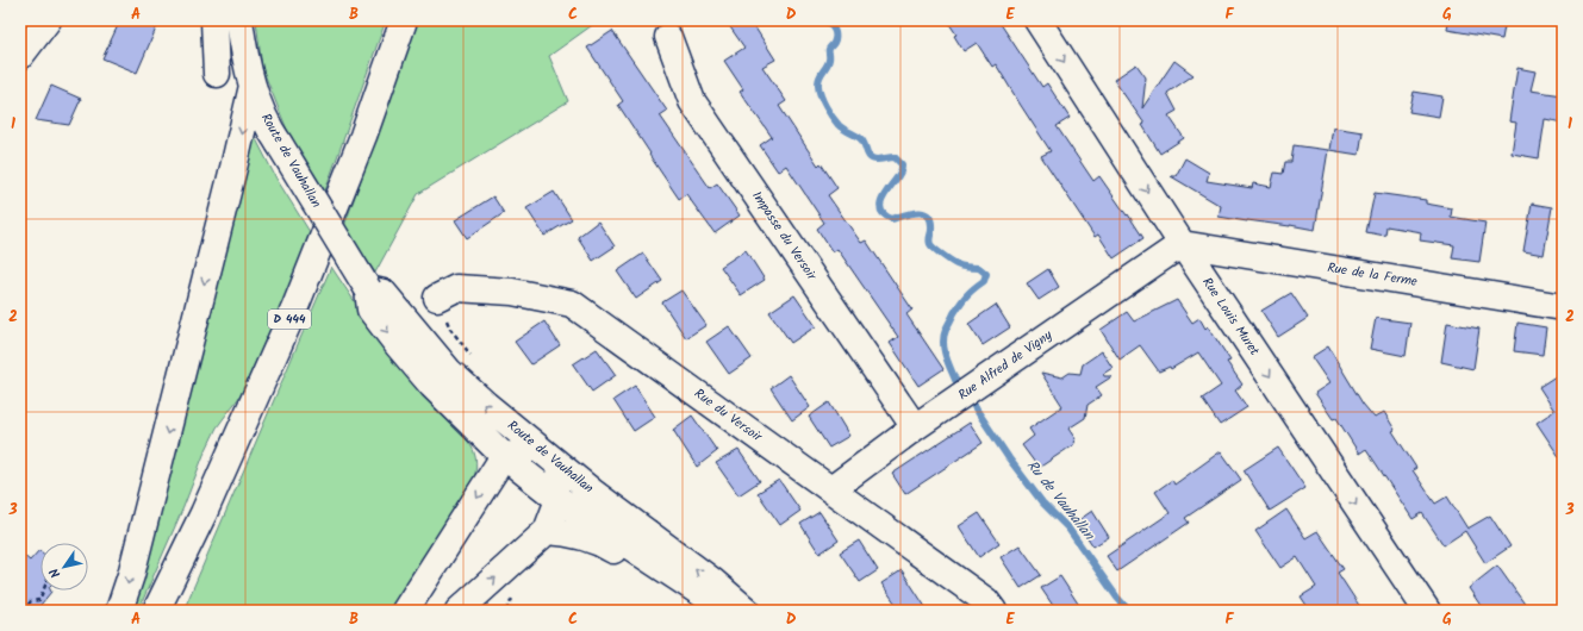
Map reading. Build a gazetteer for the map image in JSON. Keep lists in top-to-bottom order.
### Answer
{
  "streets": {
    "main road": [
      "Route de Vauhallan",
      "Impasse du Versoir",
      "Rue de la Ferme",
      "Rue Louis Muret",
      "D 444",
      "Rue Alfred de Vigny",
      "Rue du Versoir"
    ]
  },
  "crossings": [
    ["Impasse du Versoir", "Rue Alfred de Vigny"],
    ["Rue de la Ferme", "Rue Louis Muret"],
    ["Rue de la Ferme", "Rue Alfred de Vigny"],
    ["Rue Louis Muret", "Rue Alfred de Vigny"],
    ["Rue Alfred de Vigny", "Rue du Versoir"]
  ],
  "one_way": ["Rue Louis Muret"],
  "water": ["Ru de Vauhallan"],
  "north": "bottom left",
  "grid": {
    "columns": [
      "A",
      "B",
      "C",
      "D",
      "E",
      "F",
      "G"
    ],
    "rows": ["1", "2", "3"]
  }
}
